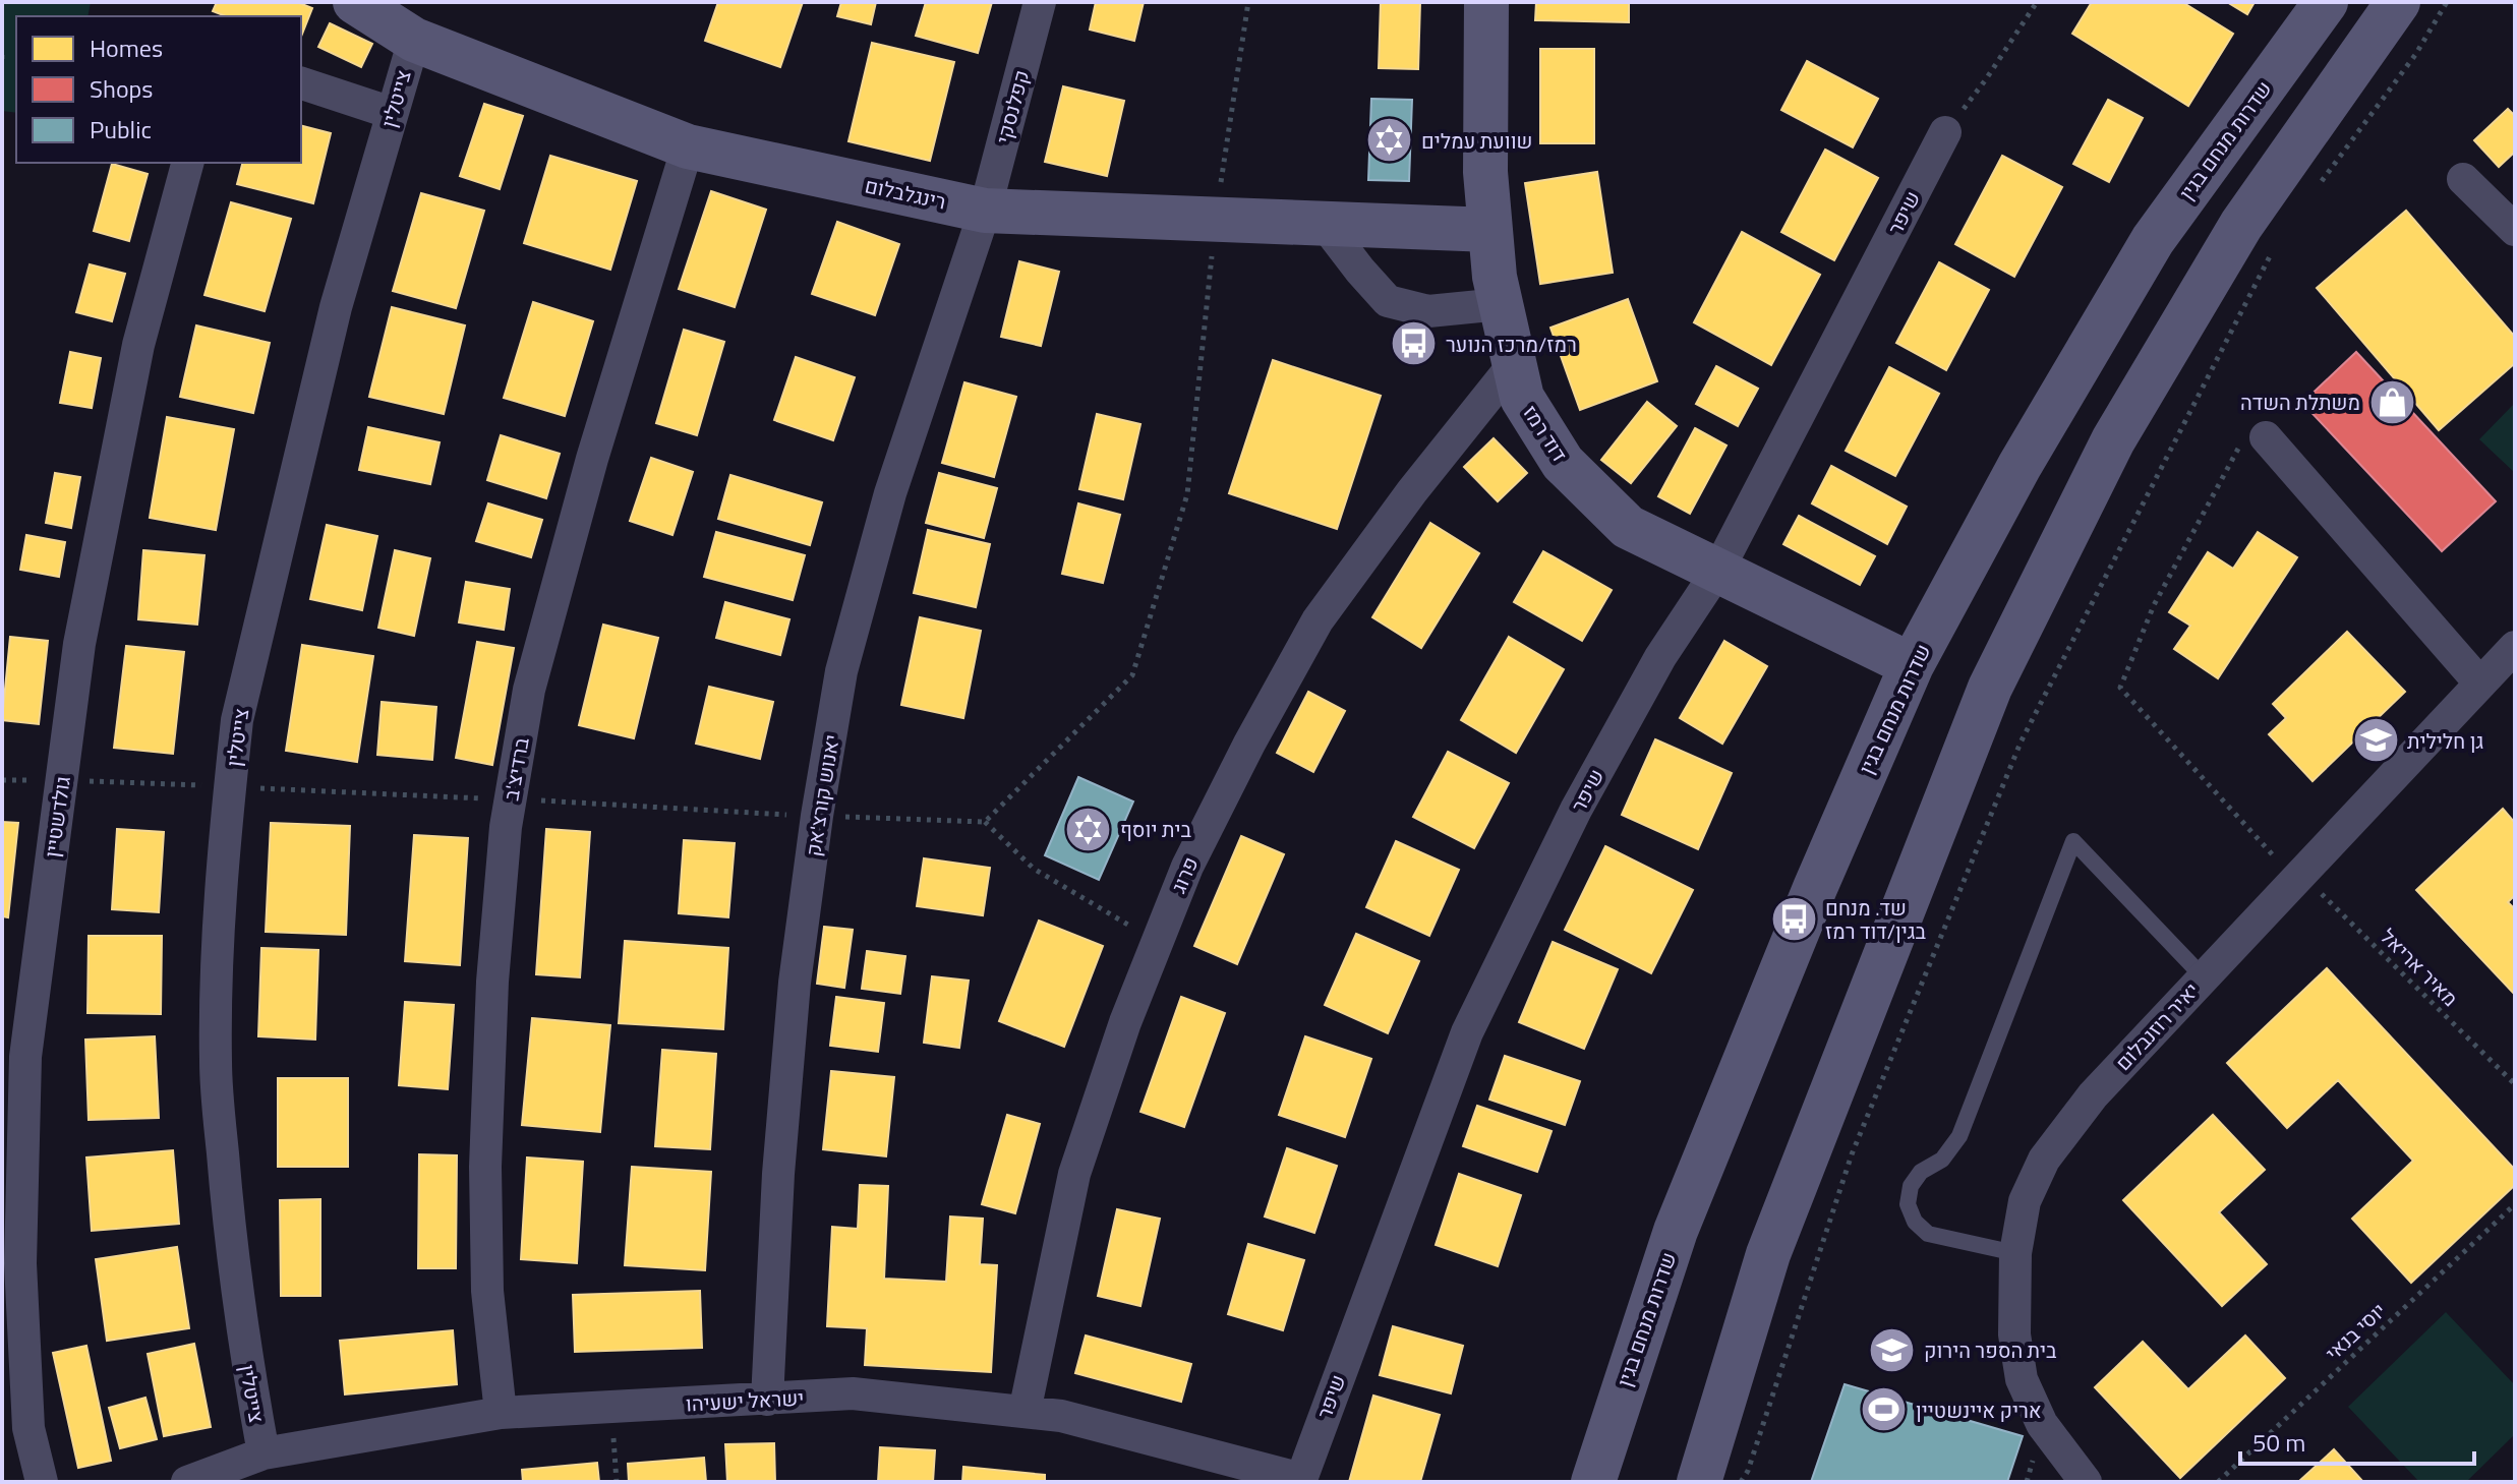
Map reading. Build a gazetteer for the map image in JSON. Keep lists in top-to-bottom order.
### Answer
{
  "streets": {
    "main road": ["שדרות מנחם בגין", "רינגלבלום", "דוד רמז"],
    "street": [
      "צייטלין",
      "קפלנסקי",
      "שיפר",
      "ברדיצ'ב",
      "יאנוש קורצ'אק",
      "גולדשטיין",
      "פרוג",
      "יאיר רוזנבלום",
      "ישראל ישעיהו"
    ],
    "path": ["מאיר אריאל", "יוסי בנאי"]
  },
  "crossings": [
    ["צייטלין", "רינגלבלום"],
    ["צייטלין", "ישראל ישעיהו"],
    ["קפלנסקי", "רינגלבלום"],
    ["קפלנסקי", "יאנוש קורצ'אק"],
    ["שדרות מנחם בגין", "דוד רמז"],
    ["רינגלבלום", "דוד רמז"],
    ["רינגלבלום", "ברדיצ'ב"],
    ["רינגלבלום", "יאנוש קורצ'אק"],
    ["שיפר", "דוד רמז"],
    ["שיפר", "ישראל ישעיהו"],
    ["דוד רמז", "פרוג"],
    ["ברדיצ'ב", "ישראל ישעיהו"],
    ["יאנוש קורצ'אק", "ישראל ישעיהו"],
    ["פרוג", "ישראל ישעיהו"],
    ["מאיר אריאל", "יאיר רוזנבלום"]
  ],
  "places": {
    "synagogue": ["שוועת עמלים", "בית יוסף"],
    "bus stop": ["רמז/מרכז הנוער", "שד. מנחם בגין/דוד רמז"],
    "shop": ["משתלת השדה"],
    "school or university": ["גן חלילית", "בית הספר הירוק"],
    "sports": ["אריק איינשטיין"]
  },
  "legend": ["Homes", "Shops", "Public"],
  "scale_bar": "50 m"
}
